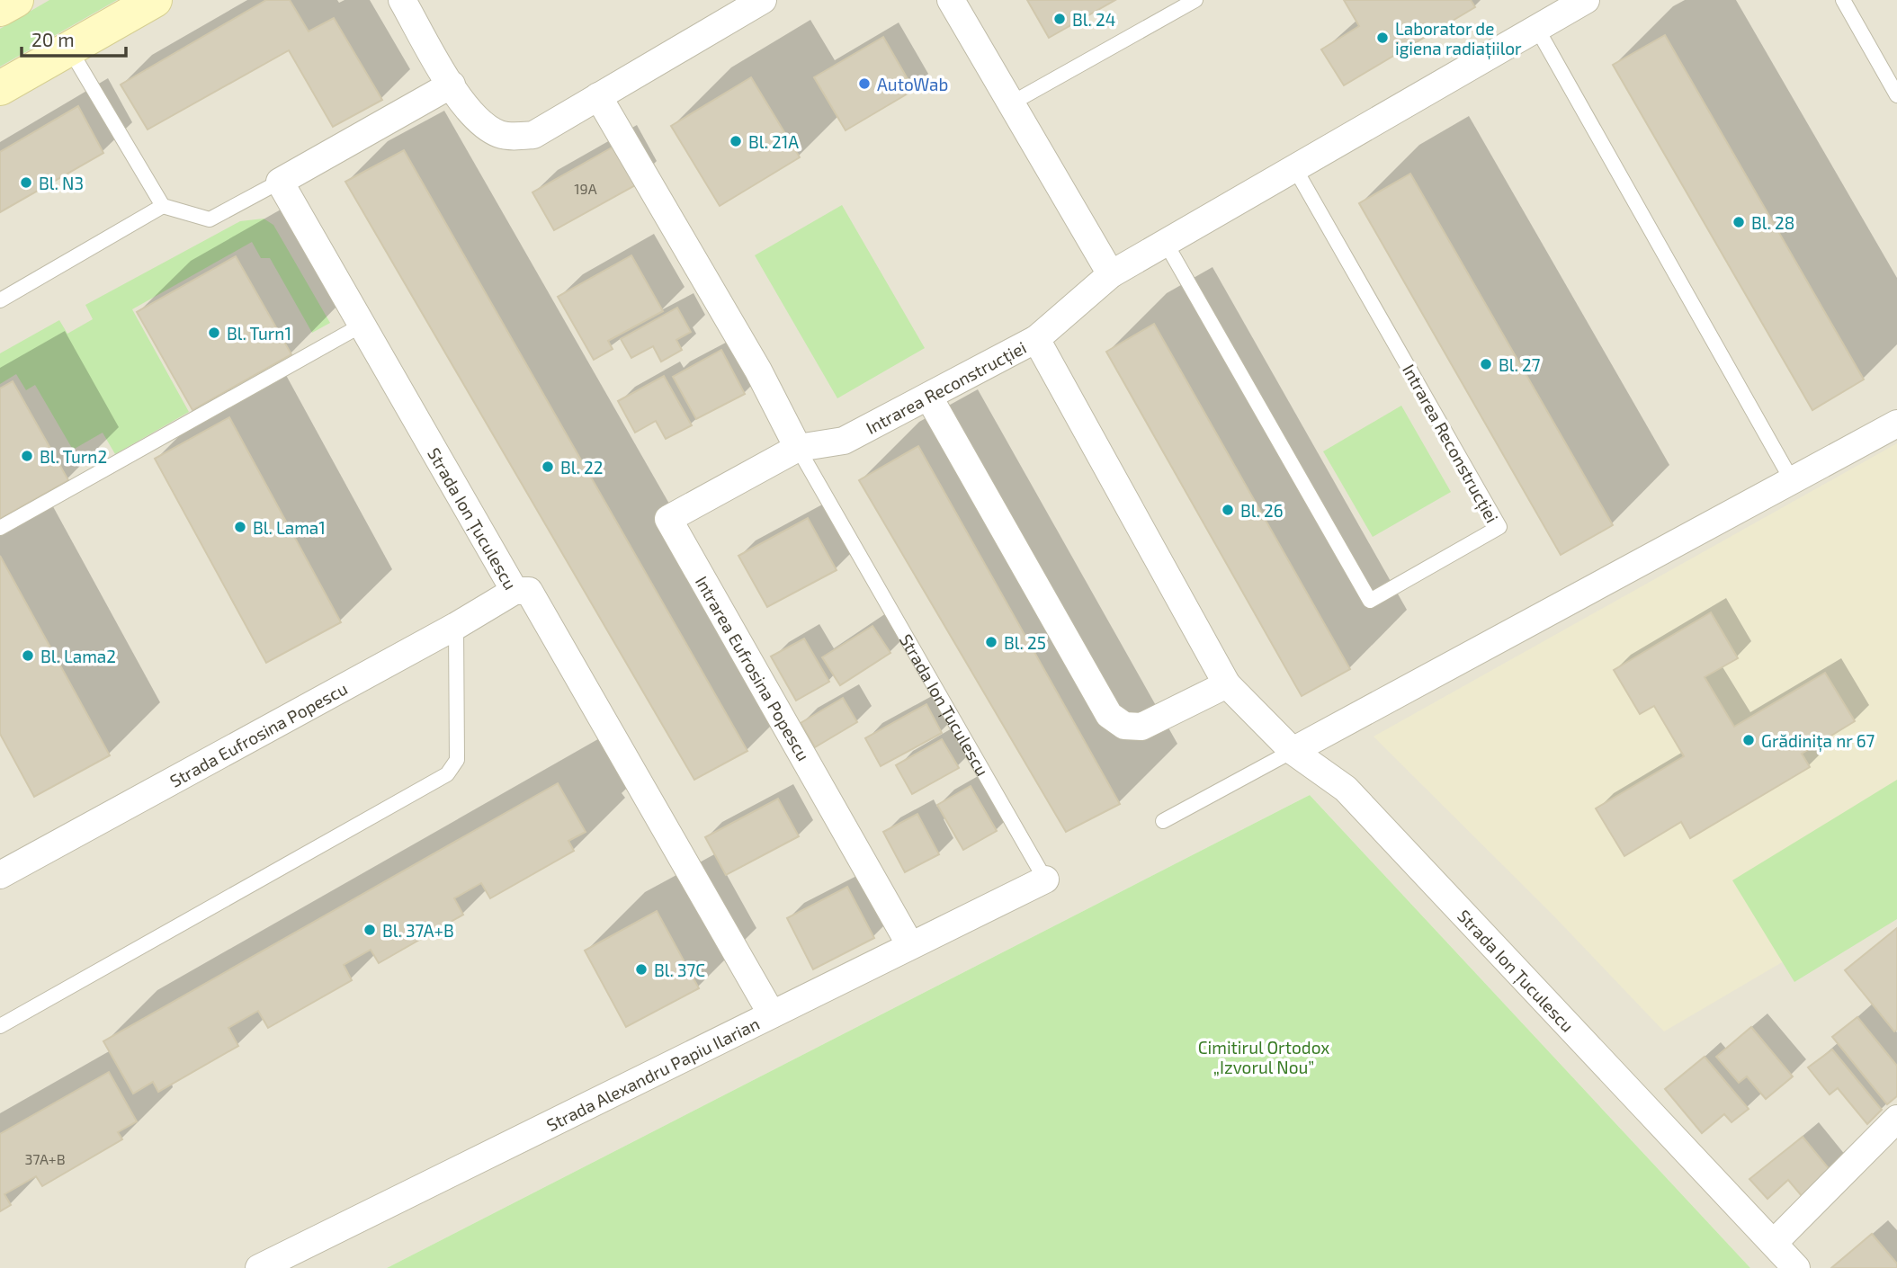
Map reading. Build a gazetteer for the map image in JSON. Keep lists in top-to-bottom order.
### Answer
{
  "streets": {
    "street": [
      "Intrarea Reconstrucției",
      "Strada Ion Țuculescu",
      "Intrarea Eufrosina Popescu",
      "Strada Eufrosina Popescu",
      "Strada Alexandru Papiu Ilarian"
    ]
  },
  "crossings": [
    ["Intrarea Reconstrucției", "Strada Ion Țuculescu"],
    ["Intrarea Reconstrucției", "Intrarea Eufrosina Popescu"],
    ["Strada Ion Țuculescu", "Intrarea Eufrosina Popescu"],
    ["Strada Ion Țuculescu", "Strada Eufrosina Popescu"],
    ["Strada Ion Țuculescu", "Strada Alexandru Papiu Ilarian"],
    ["Intrarea Eufrosina Popescu", "Strada Alexandru Papiu Ilarian"]
  ],
  "parks": ["Cimitirul Ortodox „Izvorul Nou”"],
  "places": [
    "Bl. 24",
    "Laborator de igiena radiațiilor",
    "AutoWab",
    "Bl. 21A",
    "Bl. N3",
    "Bl. 28",
    "Bl. Turn1",
    "Bl. 27",
    "Bl. Turn2",
    "Bl. 22",
    "Bl. 26",
    "Bl. Lama1",
    "Bl. 25",
    "Bl. Lama2",
    "Grădinița nr 67",
    "Bl. 37A+B",
    "Bl. 37C"
  ],
  "house_numbers": ["19A", "37A+B"],
  "scale_bar": "20 m"
}
